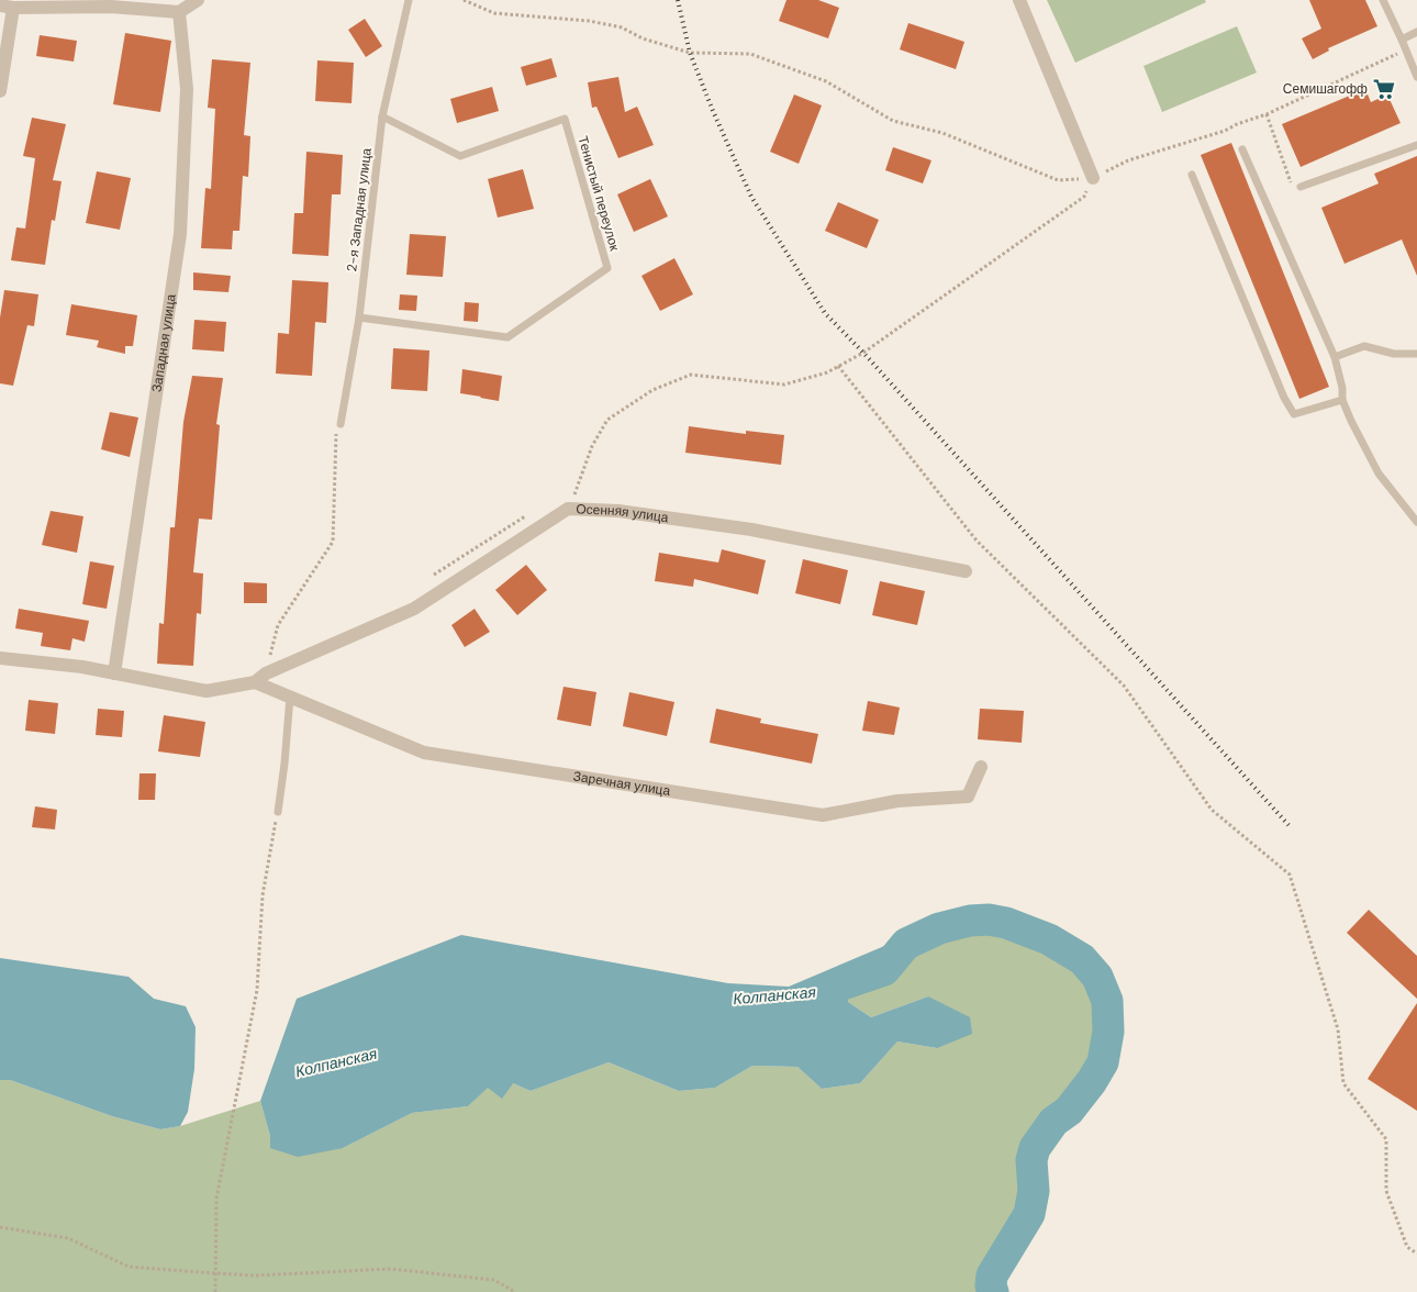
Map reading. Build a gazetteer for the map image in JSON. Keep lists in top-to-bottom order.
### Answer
{
  "streets": {
    "street": ["Западная улица", "Осенняя улица", "Заречная улица"],
    "lane": ["Тенистый переулок", "2-я Западная улица"]
  },
  "crossings": [
    ["Тенистый переулок", "2-я Западная улица"],
    ["Осенняя улица", "Заречная улица"]
  ],
  "water": ["Колпанская"],
  "places": {
    "supermarket": ["Семишагофф"]
  }
}
